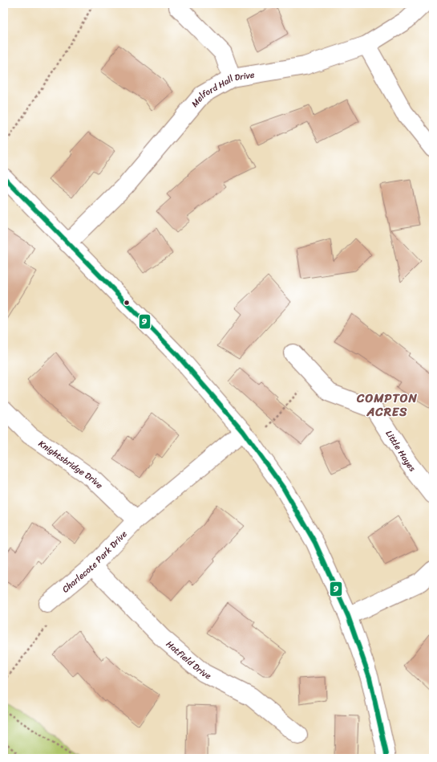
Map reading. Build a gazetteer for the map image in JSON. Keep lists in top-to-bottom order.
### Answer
{
  "streets": {
    "street": [
      "Melford Hall Drive",
      "Little Hayes",
      "Knightsbridge Drive",
      "Charlecote Park Drive",
      "Hatfield Drive"
    ]
  },
  "crossings": [
    ["Knightsbridge Drive", "Charlecote Park Drive"],
    ["Charlecote Park Drive", "Hatfield Drive"]
  ],
  "districts": ["COMPTON ACRES"],
  "lines": ["transit line 9"]
}
